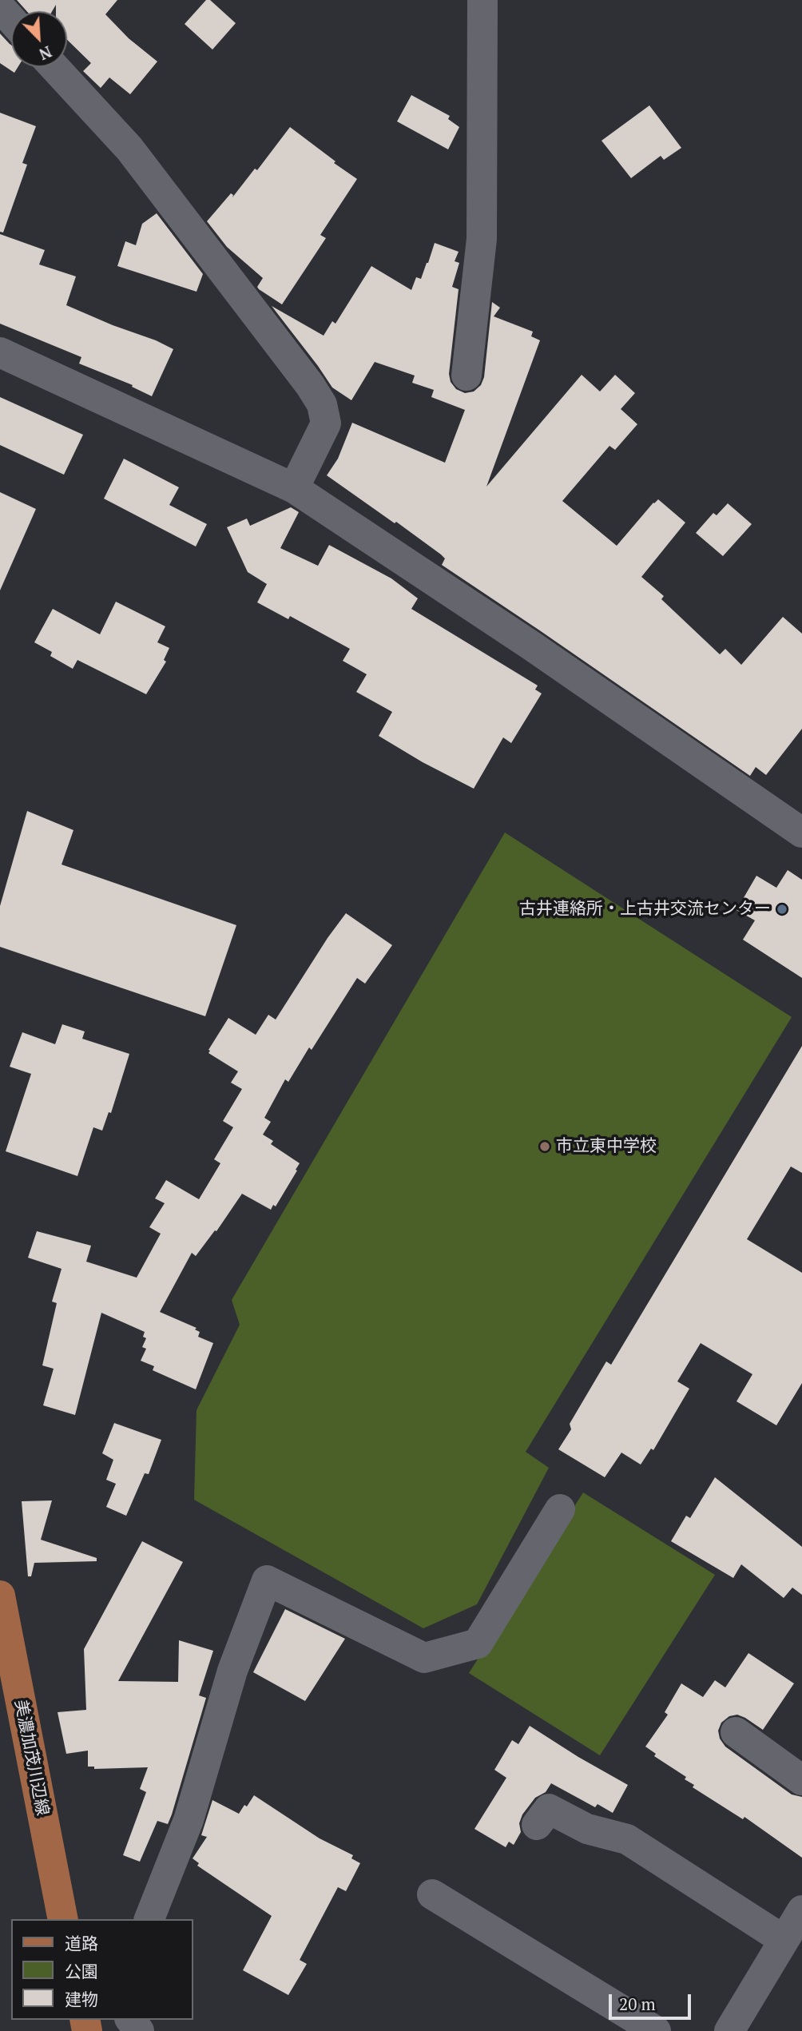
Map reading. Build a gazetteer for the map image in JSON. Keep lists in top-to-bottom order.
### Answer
{
  "streets": {
    "main road": ["美濃加茂川辺線"]
  },
  "places": ["古井連絡所・上古井交流センター", "市立東中学校"],
  "legend": ["道路", "公園", "建物"],
  "scale_bar": "20 m",
  "north": "bottom right"
}
